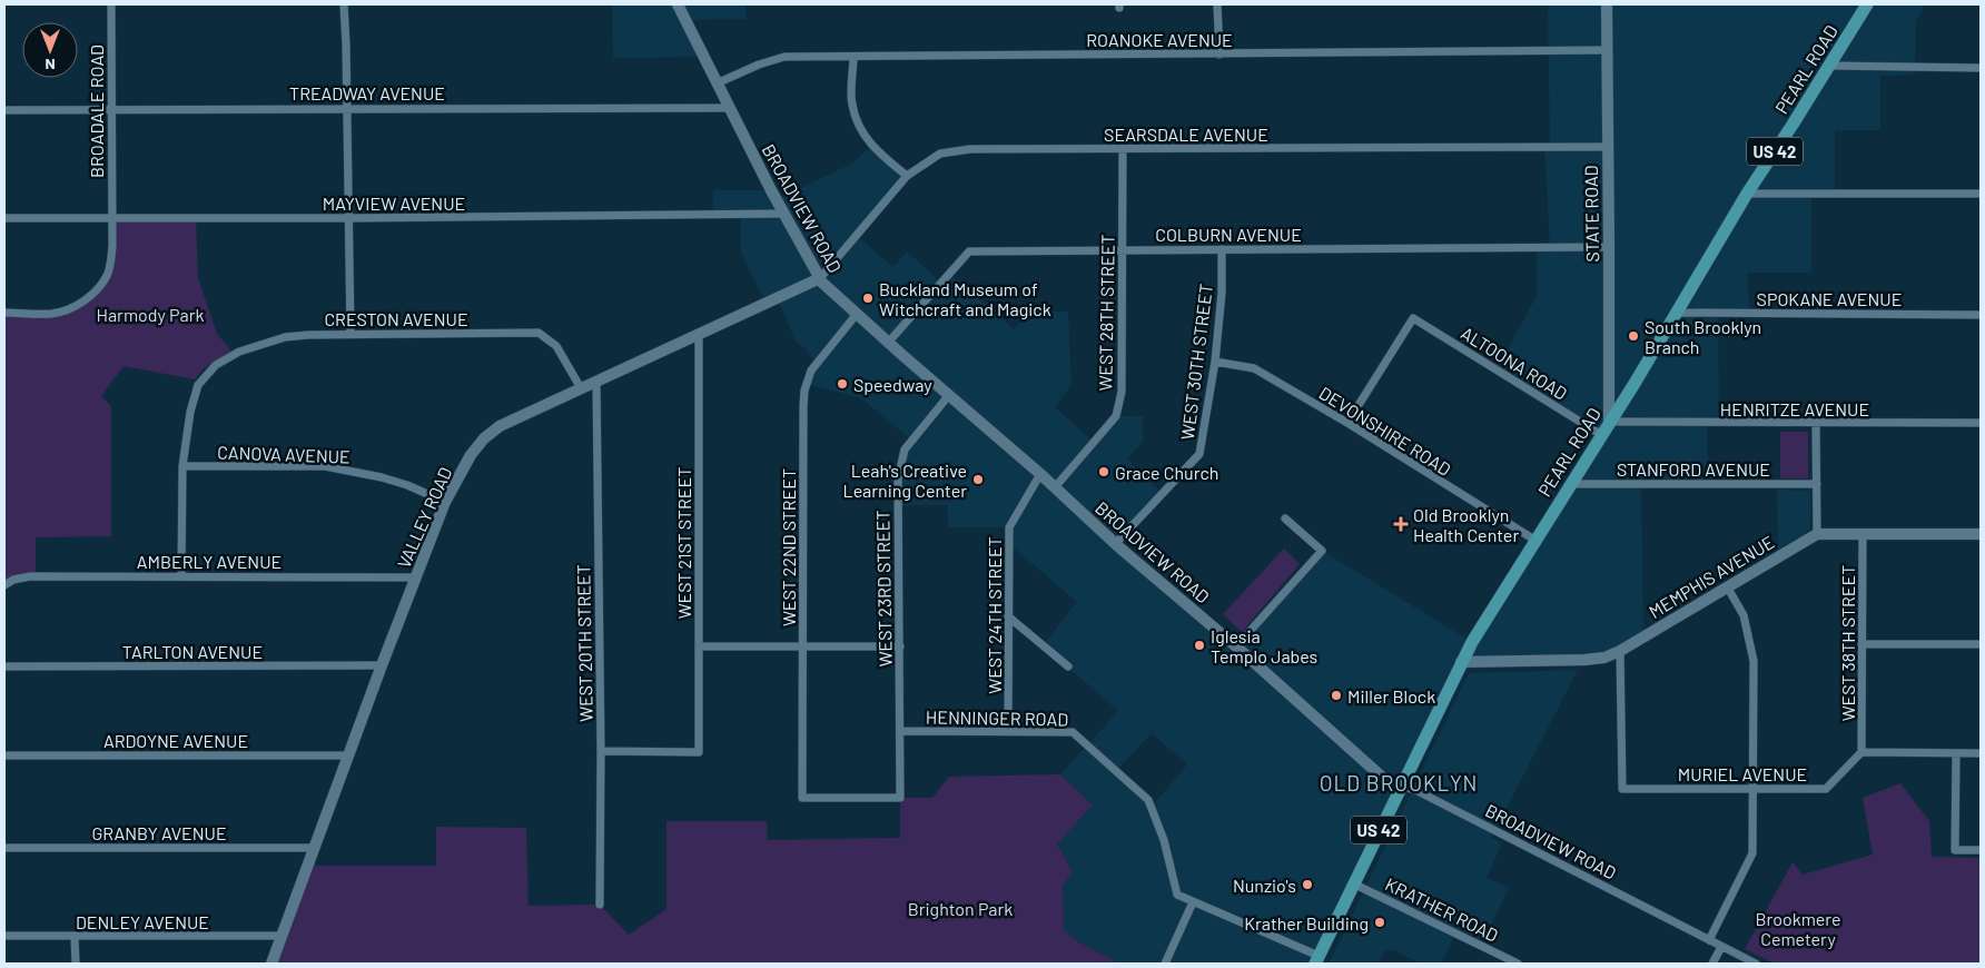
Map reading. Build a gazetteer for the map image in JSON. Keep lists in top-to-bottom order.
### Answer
{
  "streets": {
    "main road": [
      "PEARL ROAD",
      "US 42",
      "BROADVIEW ROAD",
      "STATE ROAD",
      "VALLEY ROAD",
      "MEMPHIS AVENUE"
    ],
    "street": [
      "ROANOKE AVENUE",
      "TREADWAY AVENUE",
      "BROADALE ROAD",
      "SEARSDALE AVENUE",
      "MAYVIEW AVENUE",
      "COLBURN AVENUE",
      "SPOKANE AVENUE",
      "WEST 28TH STREET",
      "CRESTON AVENUE",
      "WEST 30TH STREET",
      "ALTOONA ROAD",
      "HENRITZE AVENUE",
      "DEVONSHIRE ROAD",
      "CANOVA AVENUE",
      "STANFORD AVENUE",
      "WEST 21ST STREET",
      "WEST 22ND STREET",
      "AMBERLY AVENUE",
      "WEST 23RD STREET",
      "WEST 24TH STREET",
      "WEST 20TH STREET",
      "WEST 38TH STREET",
      "TARLTON AVENUE",
      "HENNINGER ROAD",
      "ARDOYNE AVENUE",
      "MURIEL AVENUE",
      "GRANBY AVENUE",
      "KRATHER ROAD",
      "DENLEY AVENUE"
    ]
  },
  "crossings": [
    ["ROANOKE AVENUE", "BROADVIEW ROAD"],
    ["ROANOKE AVENUE", "STATE ROAD"],
    ["PEARL ROAD", "BROADVIEW ROAD"],
    ["PEARL ROAD", "STATE ROAD"],
    ["PEARL ROAD", "SPOKANE AVENUE"],
    ["PEARL ROAD", "ALTOONA ROAD"],
    ["PEARL ROAD", "HENRITZE AVENUE"],
    ["PEARL ROAD", "DEVONSHIRE ROAD"],
    ["PEARL ROAD", "STANFORD AVENUE"],
    ["PEARL ROAD", "MEMPHIS AVENUE"],
    ["PEARL ROAD", "HENNINGER ROAD"],
    ["PEARL ROAD", "KRATHER ROAD"],
    ["TREADWAY AVENUE", "BROADALE ROAD"],
    ["TREADWAY AVENUE", "BROADVIEW ROAD"],
    ["BROADALE ROAD", "MAYVIEW AVENUE"],
    ["SEARSDALE AVENUE", "BROADVIEW ROAD"],
    ["SEARSDALE AVENUE", "STATE ROAD"],
    ["SEARSDALE AVENUE", "WEST 28TH STREET"],
    ["SEARSDALE AVENUE", "VALLEY ROAD"],
    ["MAYVIEW AVENUE", "BROADVIEW ROAD"],
    ["BROADVIEW ROAD", "COLBURN AVENUE"],
    ["BROADVIEW ROAD", "WEST 28TH STREET"],
    ["BROADVIEW ROAD", "WEST 30TH STREET"],
    ["BROADVIEW ROAD", "VALLEY ROAD"],
    ["BROADVIEW ROAD", "WEST 22ND STREET"],
    ["BROADVIEW ROAD", "WEST 23RD STREET"],
    ["BROADVIEW ROAD", "WEST 24TH STREET"],
    ["STATE ROAD", "COLBURN AVENUE"],
    ["STATE ROAD", "HENRITZE AVENUE"],
    ["COLBURN AVENUE", "WEST 28TH STREET"],
    ["COLBURN AVENUE", "WEST 30TH STREET"],
    ["CRESTON AVENUE", "CANOVA AVENUE"],
    ["CRESTON AVENUE", "VALLEY ROAD"],
    ["WEST 30TH STREET", "DEVONSHIRE ROAD"],
    ["ALTOONA ROAD", "DEVONSHIRE ROAD"],
    ["CANOVA AVENUE", "VALLEY ROAD"],
    ["VALLEY ROAD", "WEST 21ST STREET"],
    ["VALLEY ROAD", "AMBERLY AVENUE"],
    ["VALLEY ROAD", "WEST 20TH STREET"],
    ["VALLEY ROAD", "TARLTON AVENUE"],
    ["VALLEY ROAD", "ARDOYNE AVENUE"],
    ["VALLEY ROAD", "GRANBY AVENUE"],
    ["VALLEY ROAD", "DENLEY AVENUE"],
    ["WEST 21ST STREET", "WEST 20TH STREET"],
    ["WEST 22ND STREET", "WEST 23RD STREET"],
    ["MEMPHIS AVENUE", "MURIEL AVENUE"],
    ["WEST 23RD STREET", "HENNINGER ROAD"],
    ["WEST 24TH STREET", "HENNINGER ROAD"],
    ["WEST 38TH STREET", "MURIEL AVENUE"]
  ],
  "districts": ["OLD BROOKLYN"],
  "parks": ["Harmody Park", "Brighton Park", "Brookmere Cemetery"],
  "places": {
    "other": [
      "Buckland Museum of Witchcraft and Magick",
      "South Brooklyn Branch",
      "Speedway",
      "Grace Church",
      "Leah's Creative Learning Center",
      "Iglesia Templo Jabes",
      "Miller Block",
      "Nunzio's",
      "Krather Building"
    ],
    "health": ["Old Brooklyn Health Center"]
  },
  "north": "bottom"
}
